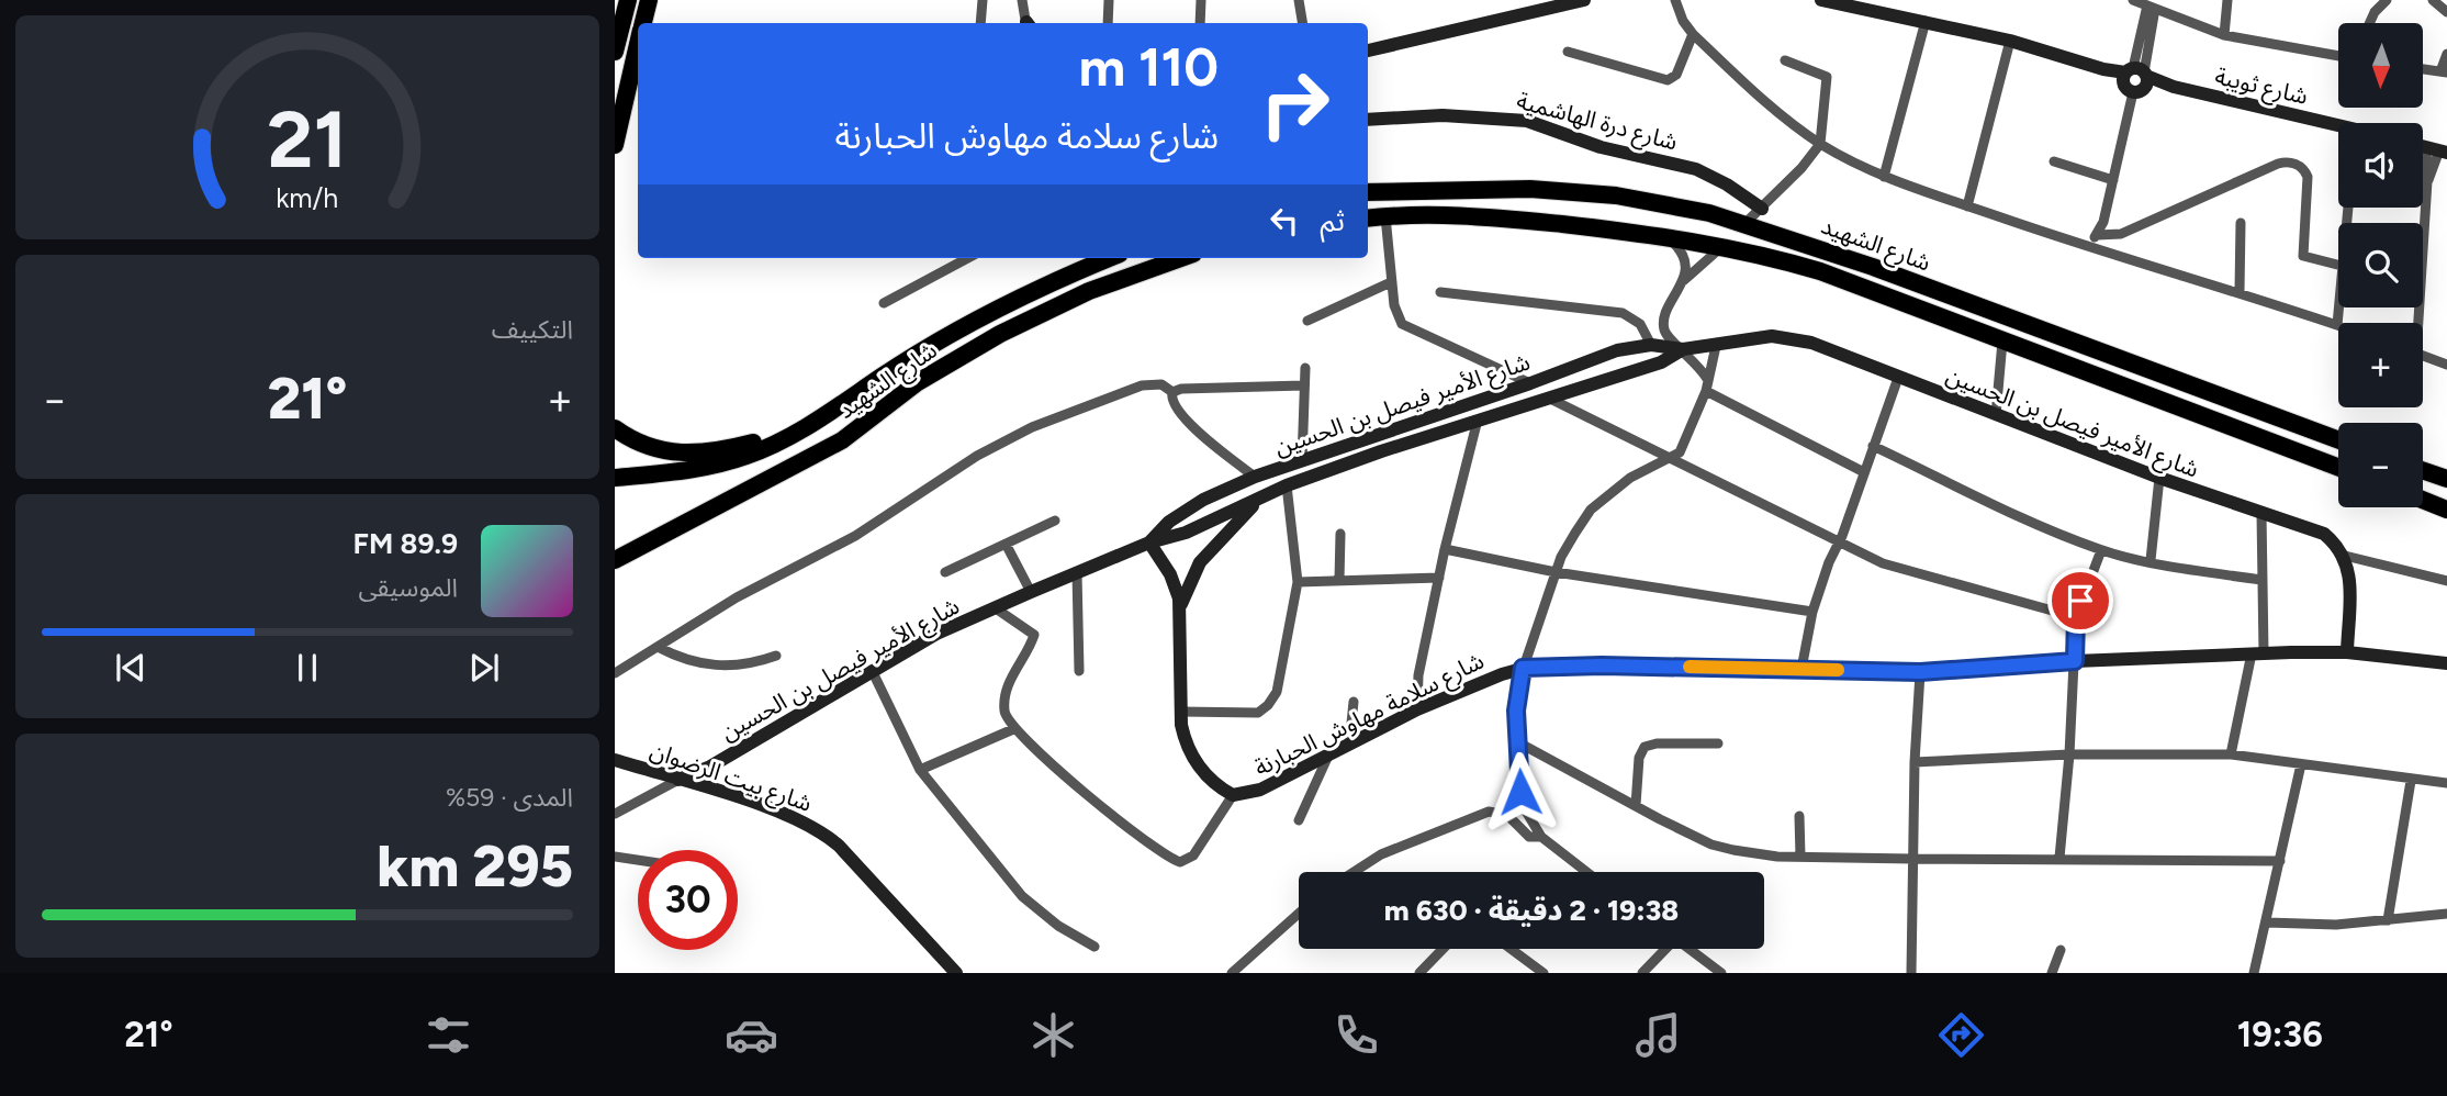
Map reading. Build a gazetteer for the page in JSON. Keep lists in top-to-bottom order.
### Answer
{
  "streets": {
    "highway": ["شارع الشهيد"],
    "street": [
      "شارع ثويبة",
      "شارع درة الهاشمية",
      "شارع الأمير فيصل بن الحسين",
      "شارع سلامة مهاوش الحبارنة",
      "شارع بيت الرضوان"
    ]
  },
  "crossings": [
    ["شارع الأمير فيصل بن الحسين", "شارع سلامة مهاوش الحبارنة"],
    ["شارع الأمير فيصل بن الحسين", "شارع بيت الرضوان"]
  ],
  "north": "bottom",
  "page": {
    "map_buttons": ["+", "−"],
    "turn": ["110 m", "شارع سلامة مهاوش الحبارنة"],
    "then": "ثم",
    "tile": [
      "التكييف",
      ["المدى · 59%", "295 km"]
    ],
    "heat": ["−", "21°", "+"],
    "song": ["89.9 FM", "الموسيقى"],
    "limit": "30",
    "trip": "19:38 · 2 دقيقة · 630 m",
    "tabs": ["19:36", "21°"],
    "gauge": ["21", "km/h"]
  }
}
